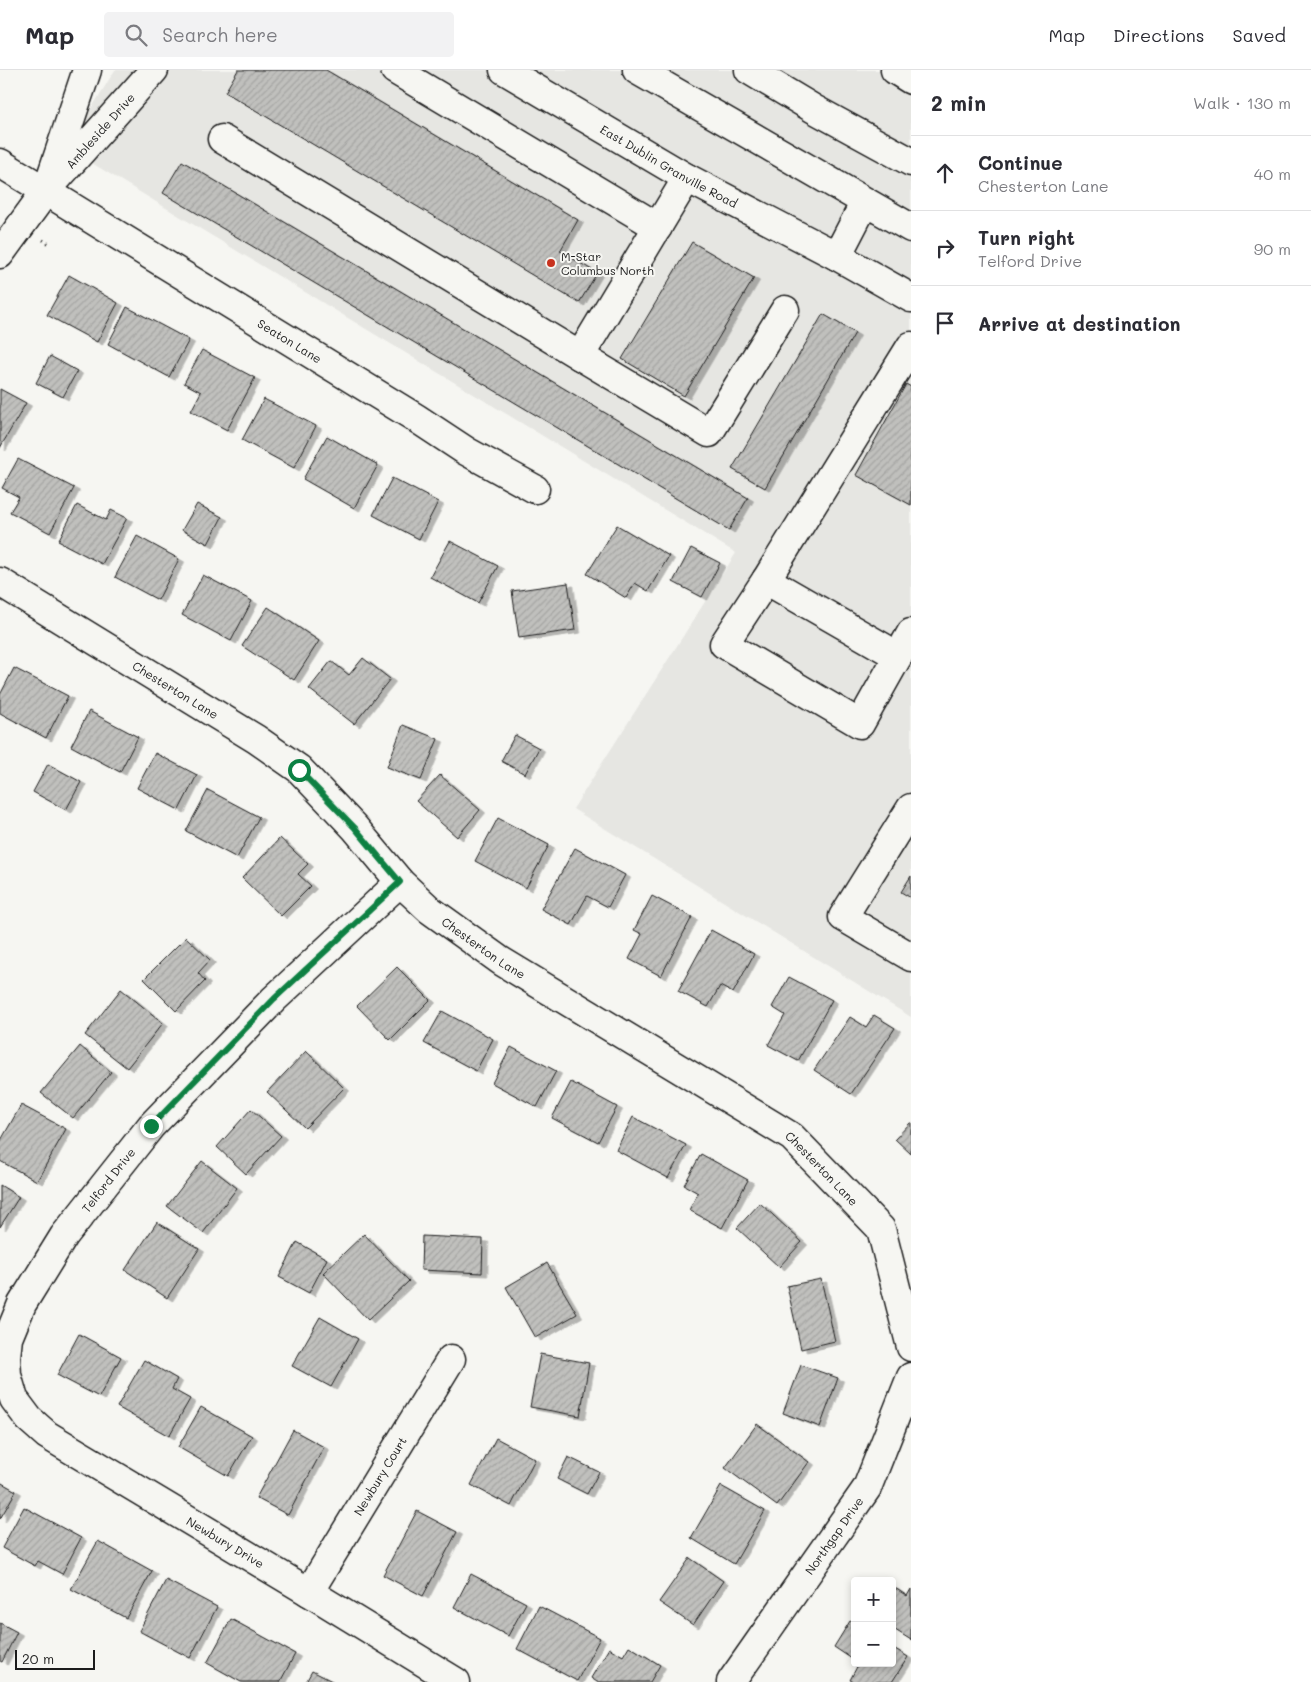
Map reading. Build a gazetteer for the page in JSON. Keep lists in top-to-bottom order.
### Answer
{
  "streets": {
    "street": [
      "Ambleside Drive",
      "East Dublin Granville Road",
      "Seaton Lane",
      "Chesterton Lane",
      "Telford Drive",
      "Newbury Court",
      "Northgap Drive",
      "Newbury Drive"
    ]
  },
  "crossings": [
    ["Ambleside Drive", "Seaton Lane"],
    ["Chesterton Lane", "Telford Drive"],
    ["Telford Drive", "Newbury Drive"],
    ["Newbury Court", "Newbury Drive"]
  ],
  "places": ["M-Star Columbus North"],
  "scale_bar": "20 m",
  "page": {
    "header": "Map",
    "search": "Search here",
    "nav": ["Map", "Directions", "Saved"],
    "heading": ["2 min", "Walk · 130 m"],
    "list": [
      ["Continue", "Chesterton Lane", "40 m"],
      ["Turn right", "Telford Drive", "90 m"],
      "Arrive at destination"
    ],
    "map_buttons": ["+", "−"],
    "scale": "20 m"
  }
}
